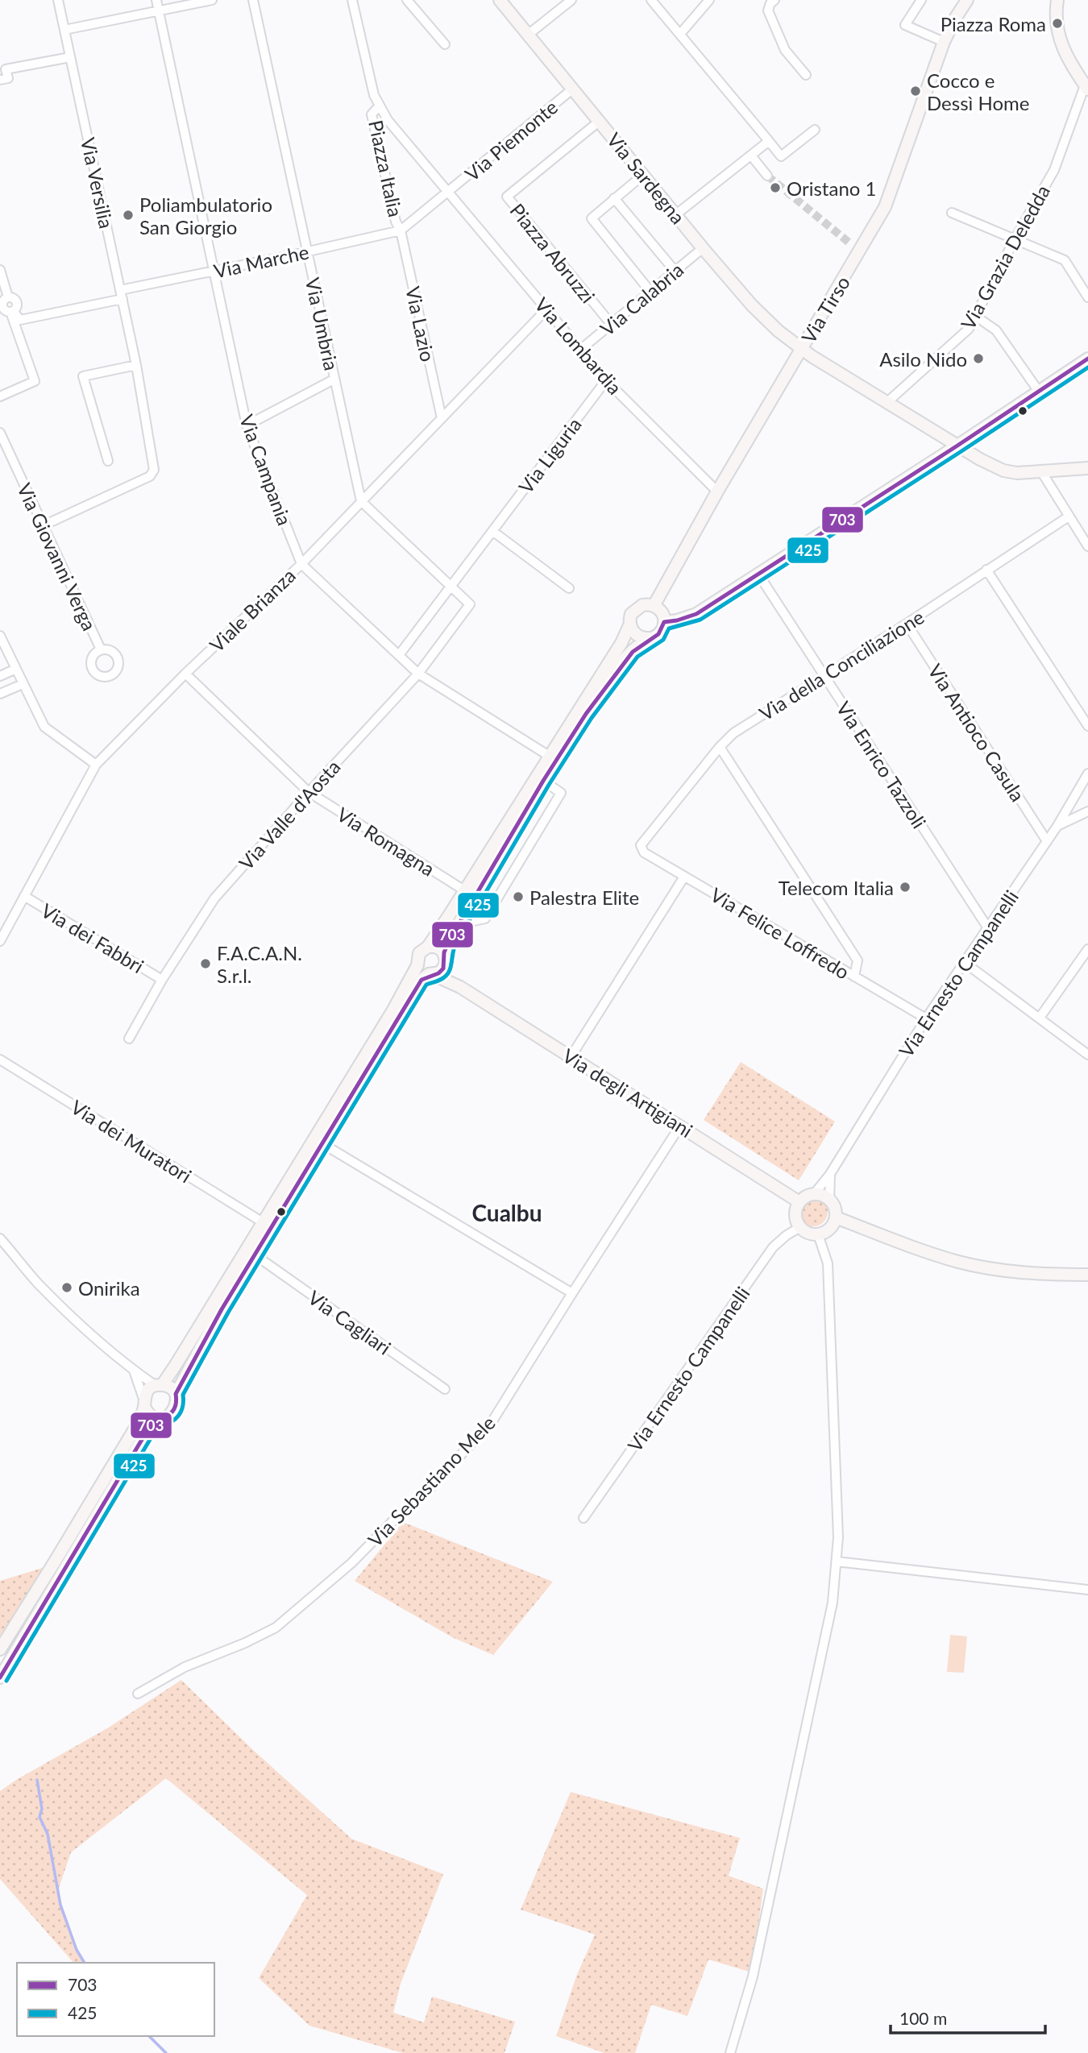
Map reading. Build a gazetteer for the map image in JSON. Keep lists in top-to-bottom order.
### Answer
{
  "streets": {
    "main road": [
      "Via Sardegna",
      "Via Tirso",
      "Via Ernesto Campanelli",
      "Via degli Artigiani"
    ],
    "street": [
      "Via Piemonte",
      "Piazza Italia",
      "Via Versilia",
      "Piazza Abruzzi",
      "Via Grazia Deledda",
      "Via Marche",
      "Via Calabria",
      "Via Umbria",
      "Via Lazio",
      "Via Lombardia",
      "Via Liguria",
      "Via Campania",
      "Via Giovanni Verga",
      "Viale Brianza",
      "Via della Conciliazione",
      "Via Antioco Casula",
      "Via Enrico Tazzoli",
      "Via Valle d'Aosta",
      "Via Romagna",
      "Via Felice Loffredo",
      "Via dei Fabbri",
      "Via dei Muratori",
      "Via Cagliari",
      "Via Sebastiano Mele"
    ]
  },
  "crossings": [
    ["Via Piemonte", "Piazza Italia"],
    ["Via Piemonte", "Via Sardegna"],
    ["Via Piemonte", "Via Lombardia"],
    ["Piazza Italia", "Via Marche"],
    ["Piazza Italia", "Via Lazio"],
    ["Piazza Italia", "Via Lombardia"],
    ["Via Sardegna", "Piazza Abruzzi"],
    ["Via Sardegna", "Via Grazia Deledda"],
    ["Via Sardegna", "Via Calabria"],
    ["Via Sardegna", "Via Tirso"],
    ["Via Versilia", "Via Marche"],
    ["Via Versilia", "Via Giovanni Verga"],
    ["Piazza Abruzzi", "Via Calabria"],
    ["Via Marche", "Via Umbria"],
    ["Via Marche", "Via Lazio"],
    ["Via Marche", "Via Campania"],
    ["Via Calabria", "Via Lombardia"],
    ["Via Tirso", "Via Lombardia"],
    ["Via Umbria", "Viale Brianza"],
    ["Via Lazio", "Viale Brianza"],
    ["Via Lombardia", "Via Liguria"],
    ["Via Lombardia", "Viale Brianza"],
    ["Via Liguria", "Via Campania"],
    ["Via Liguria", "Via Valle d'Aosta"],
    ["Via Campania", "Viale Brianza"],
    ["Via Campania", "Via Valle d'Aosta"],
    ["Viale Brianza", "Via Romagna"],
    ["Viale Brianza", "Via dei Fabbri"],
    ["Via della Conciliazione", "Via Antioco Casula"],
    ["Via della Conciliazione", "Via Enrico Tazzoli"],
    ["Via della Conciliazione", "Via Felice Loffredo"],
    ["Via Antioco Casula", "Via Ernesto Campanelli"],
    ["Via Enrico Tazzoli", "Via Ernesto Campanelli"],
    ["Via Valle d'Aosta", "Via Romagna"],
    ["Via Valle d'Aosta", "Via dei Fabbri"],
    ["Via Felice Loffredo", "Via Ernesto Campanelli"],
    ["Via Ernesto Campanelli", "Via degli Artigiani"],
    ["Via degli Artigiani", "Via Sebastiano Mele"]
  ],
  "districts": ["Cualbu"],
  "places": [
    "Piazza Roma",
    "Cocco e Dessì Home",
    "Oristano 1",
    "Poliambulatorio San Giorgio",
    "Asilo Nido",
    "Telecom Italia",
    "Palestra Elite",
    "F.A.C.A.N. S.r.l.",
    "Onirika"
  ],
  "lines": ["transit line 703", "transit line 425"],
  "legend": ["703", "425"],
  "scale_bar": "100 m"
}
